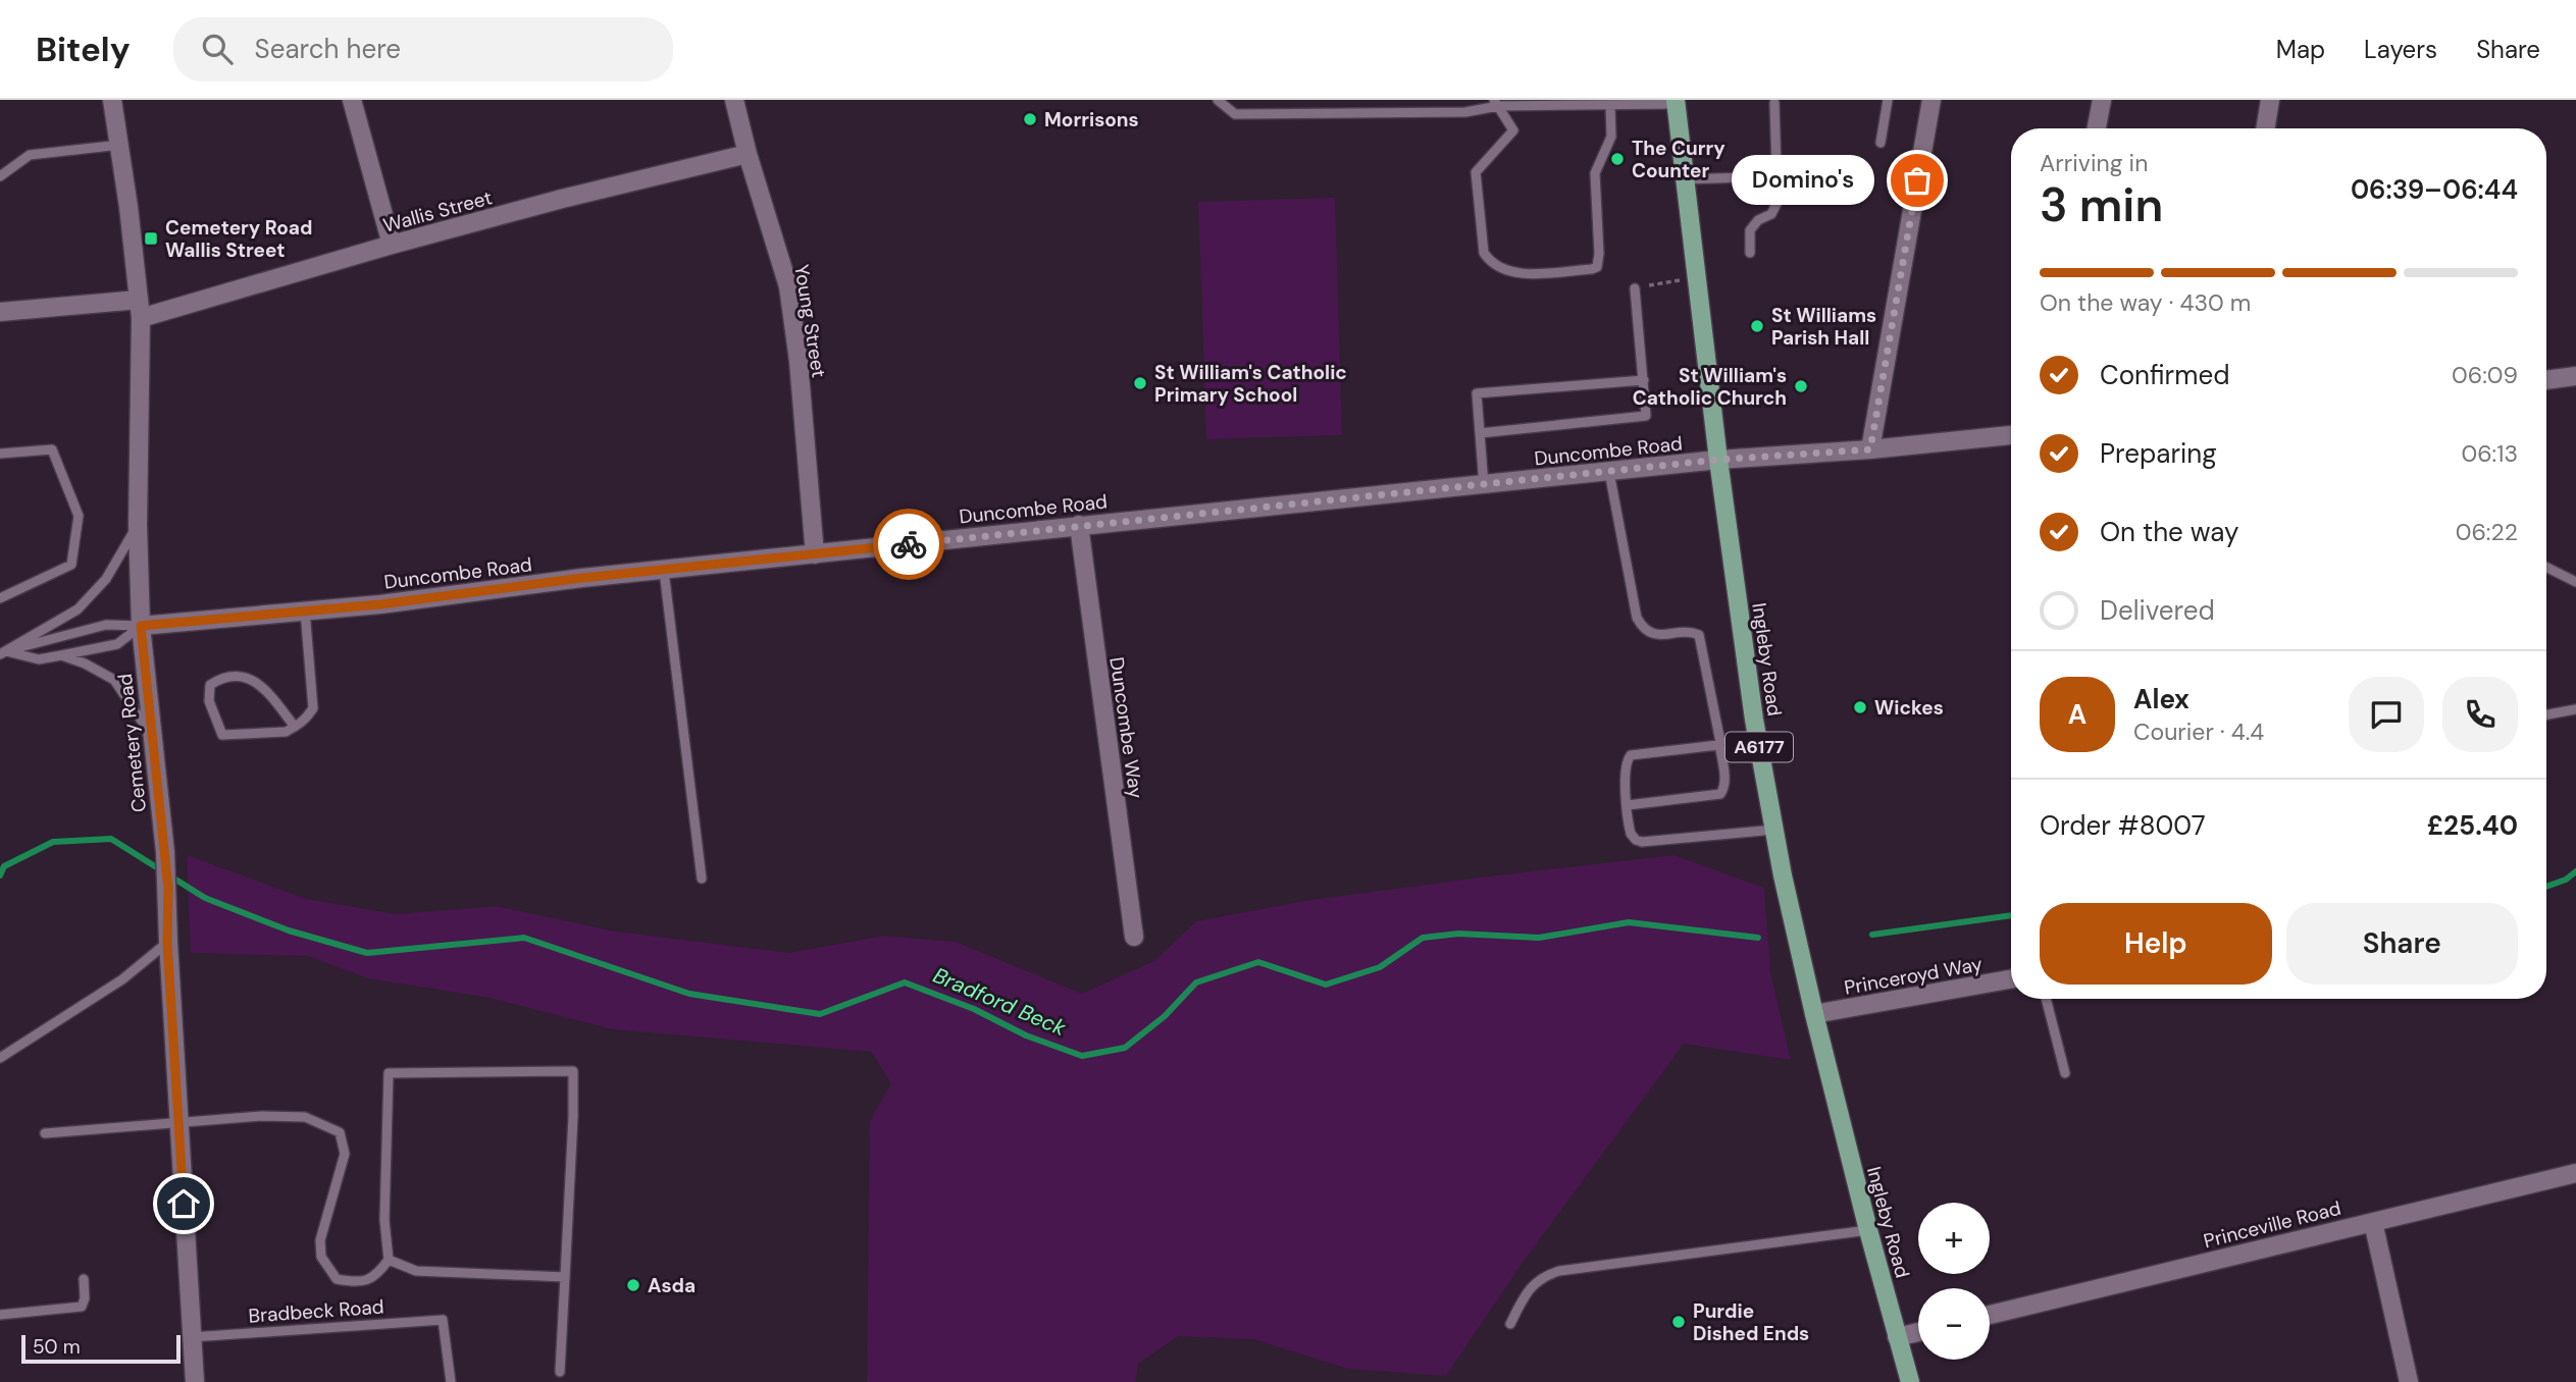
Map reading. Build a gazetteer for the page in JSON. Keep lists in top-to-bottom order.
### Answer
{
  "streets": {
    "main road": ["Ingleby Road", "A6177"],
    "street": [
      "Wallis Street",
      "Young Street",
      "Duncombe Road",
      "Duncombe Way",
      "Cemetery Road",
      "Princeroyd Way",
      "Princeville Road"
    ],
    "lane": ["Bradbeck Road"]
  },
  "crossings": [
    ["Wallis Street", "Young Street"],
    ["Wallis Street", "Cemetery Road"],
    ["Young Street", "Duncombe Road"],
    ["Duncombe Road", "Ingleby Road"],
    ["Duncombe Road", "Duncombe Way"],
    ["Duncombe Road", "Cemetery Road"],
    ["Ingleby Road", "Princeroyd Way"],
    ["Cemetery Road", "Bradbeck Road"]
  ],
  "water": ["Bradford Beck"],
  "places": {
    "other": [
      "Morrisons",
      "The Curry Counter",
      "Domino's",
      "St Williams Parish Hall",
      "St William's Catholic Primary School",
      "St William's Catholic Church",
      "Wickes",
      "Asda",
      "Purdie Dished Ends"
    ],
    "transit": ["Cemetery Road Wallis Street"]
  },
  "scale_bar": "50 m",
  "page": {
    "header": "Bitely",
    "search": "Search here",
    "nav": ["Map", "Layers", "Share"],
    "heading": ["3 min", "Arriving in", "06:39–06:44"],
    "panel": [
      "Alex",
      "Courier · 4.4",
      "Order #8007",
      "£25.40"
    ],
    "bubble": "Domino's",
    "bar": "On the way · 430 m",
    "list": [
      ["Confirmed", "06:09"],
      ["Preparing", "06:13"],
      ["On the way", "06:22"],
      "Delivered"
    ],
    "round": "A",
    "buttons": ["Help", "Share"],
    "map_buttons": ["+", "−"],
    "scale": "50 m"
  }
}
